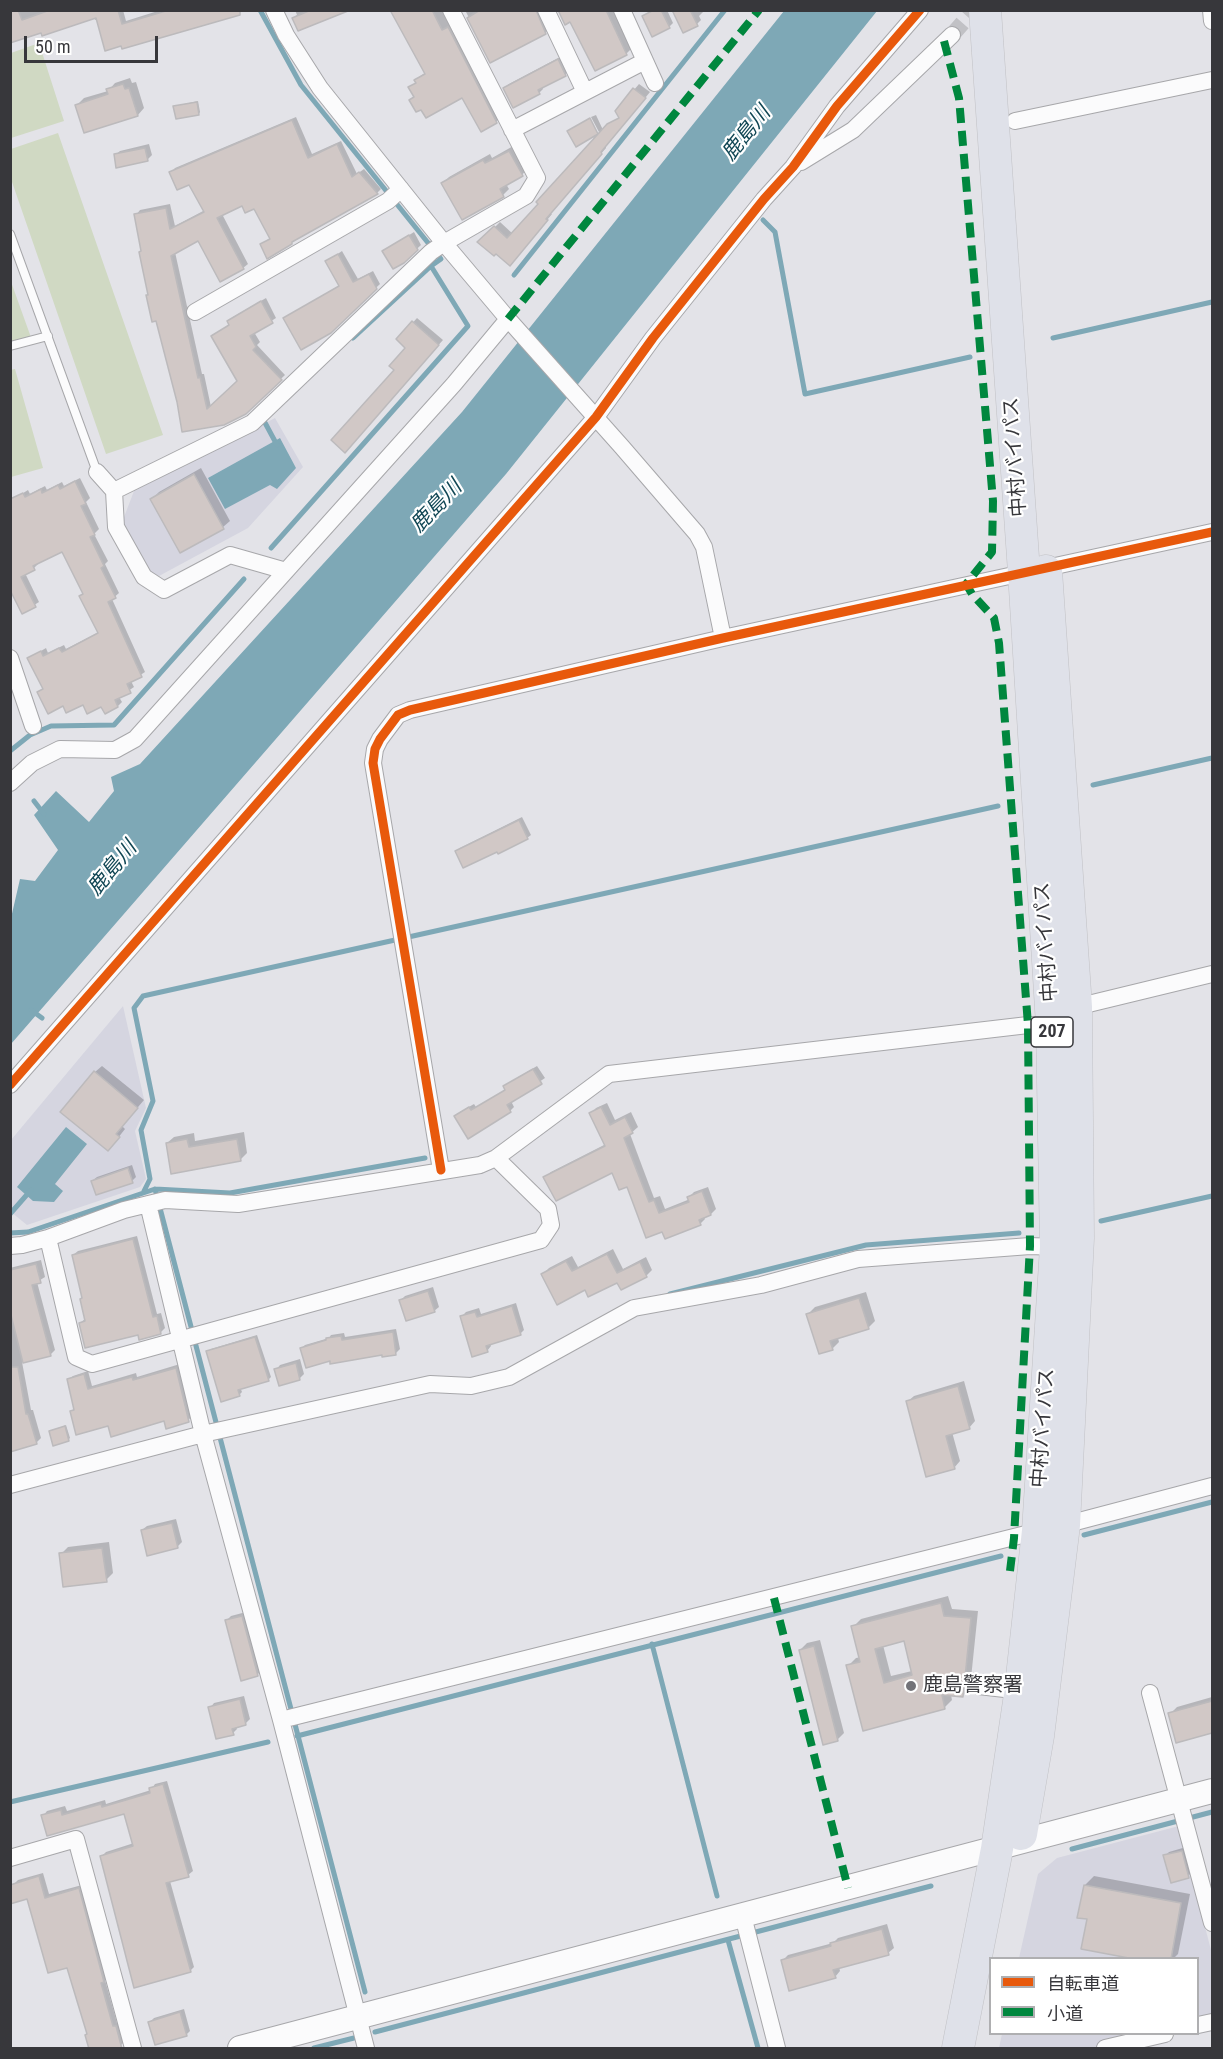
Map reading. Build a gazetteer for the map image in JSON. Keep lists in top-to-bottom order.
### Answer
{
  "streets": {
    "highway": ["中村バイパス", "207"]
  },
  "water": ["鹿島川"],
  "places": ["鹿島警察署"],
  "legend": ["自転車道", "小道"],
  "scale_bar": "50 m"
}
